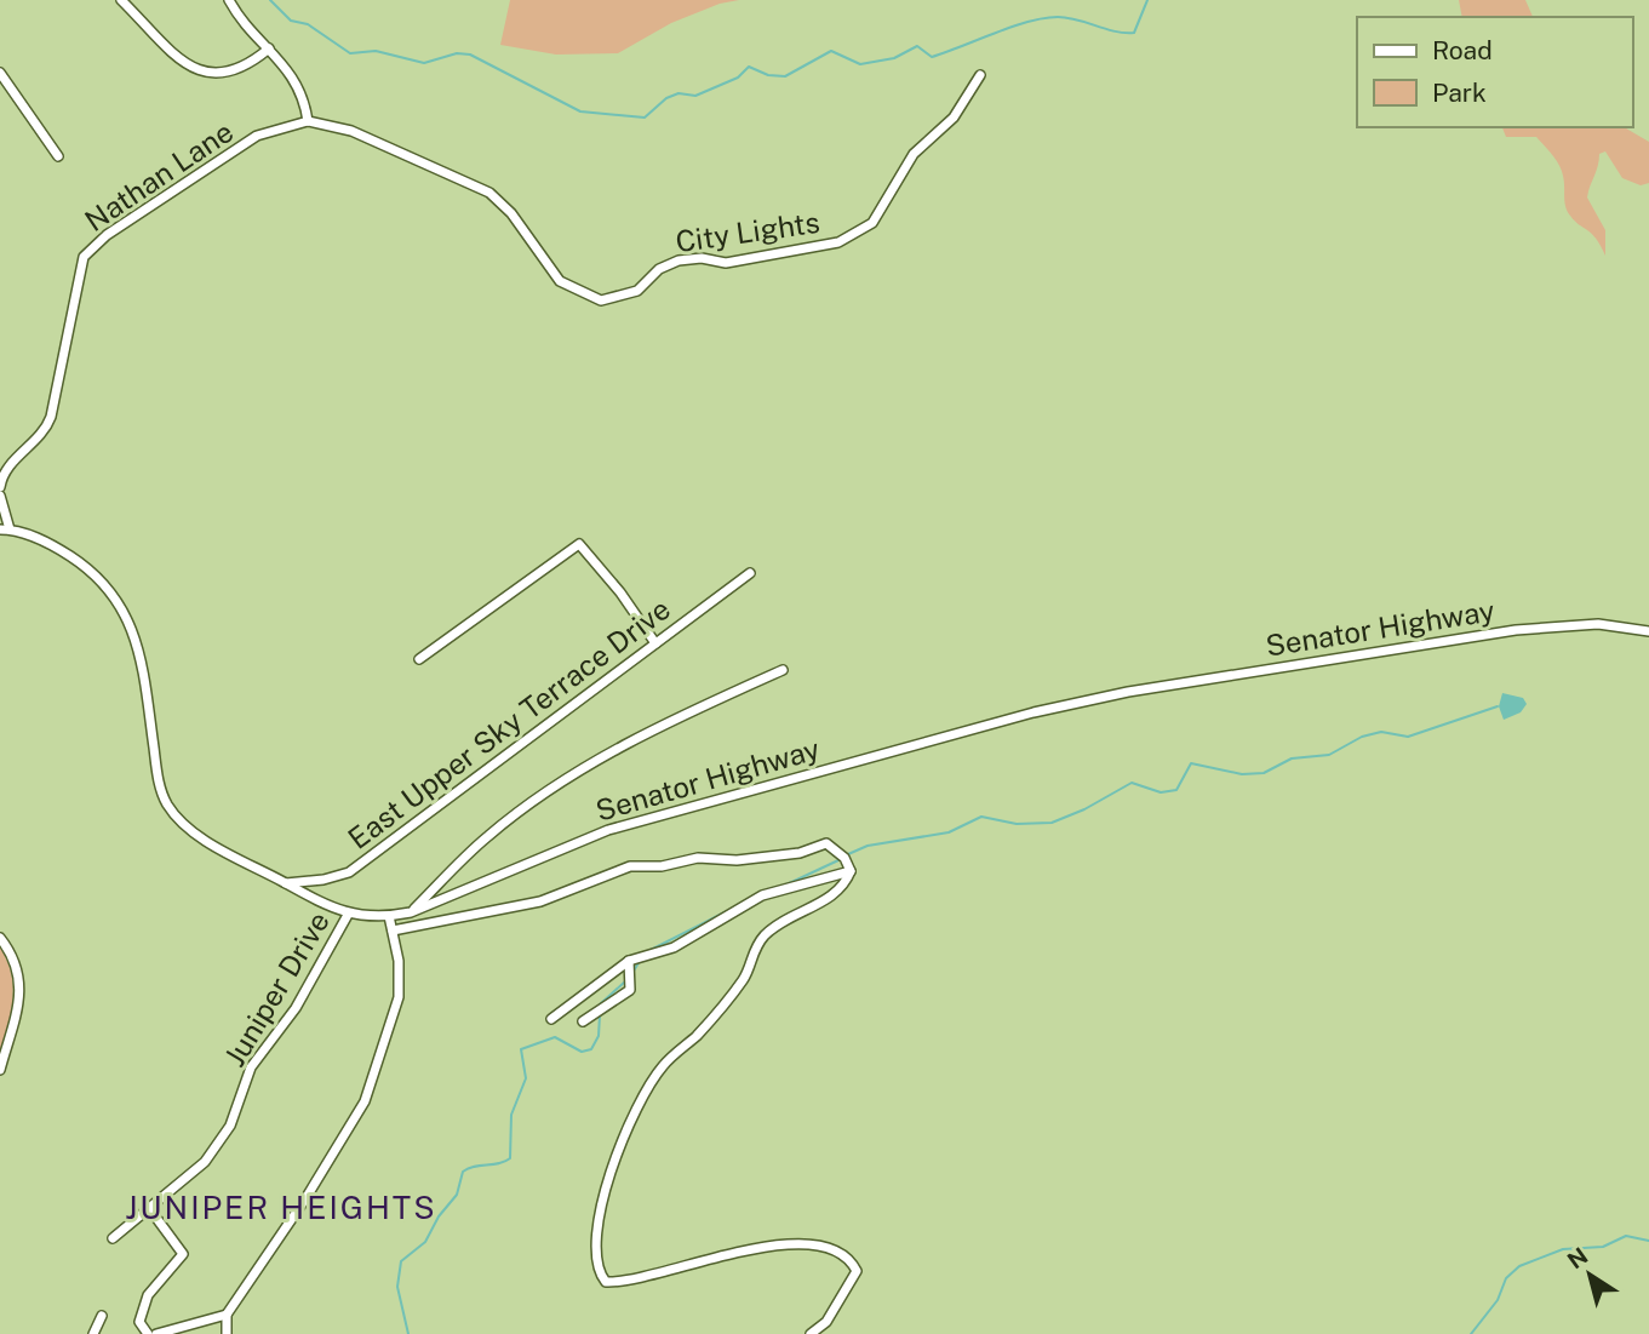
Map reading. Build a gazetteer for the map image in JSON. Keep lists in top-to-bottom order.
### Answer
{
  "streets": {
    "street": [
      "Nathan Lane",
      "City Lights",
      "Senator Highway",
      "East Upper Sky Terrace Drive",
      "Juniper Drive"
    ]
  },
  "crossings": [
    ["Nathan Lane", "City Lights"],
    ["Senator Highway", "East Upper Sky Terrace Drive"],
    ["Senator Highway", "Juniper Drive"]
  ],
  "districts": ["JUNIPER HEIGHTS"],
  "legend": ["Road", "Park"],
  "north": "top left"
}
